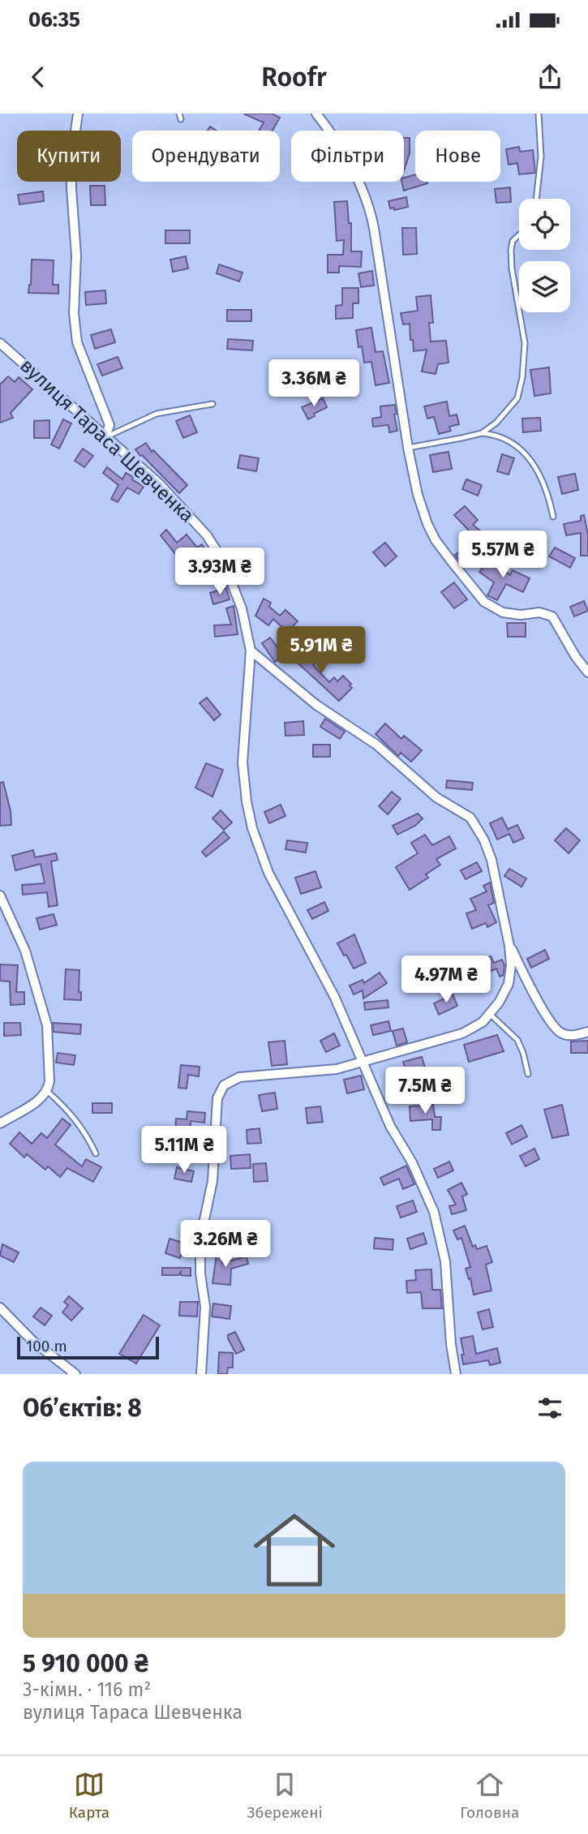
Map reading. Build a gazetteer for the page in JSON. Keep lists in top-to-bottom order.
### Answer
{
  "streets": {
    "street": ["вулиця Тараса Шевченка"]
  },
  "scale_bar": "100 m",
  "page": {
    "status": "06:35",
    "header": "Roofr",
    "chip": [
      "Купити",
      "Орендувати",
      "Фільтри",
      "Нове"
    ],
    "price": [
      "3.36M ₴",
      "5.57M ₴",
      "3.93M ₴",
      "5.91M ₴",
      "4.97M ₴",
      "7.5M ₴",
      "5.11M ₴",
      "3.26M ₴"
    ],
    "scale": "100 m",
    "heading": "Об’єктів: 8",
    "list": [
      {
        "name": "5 910 000 ₴",
        "note": "3-кімн. · 116 m² · вулиця Тараса Шевченка"
      }
    ],
    "tabs": ["Карта", "Збережені", "Головна"]
  }
}
